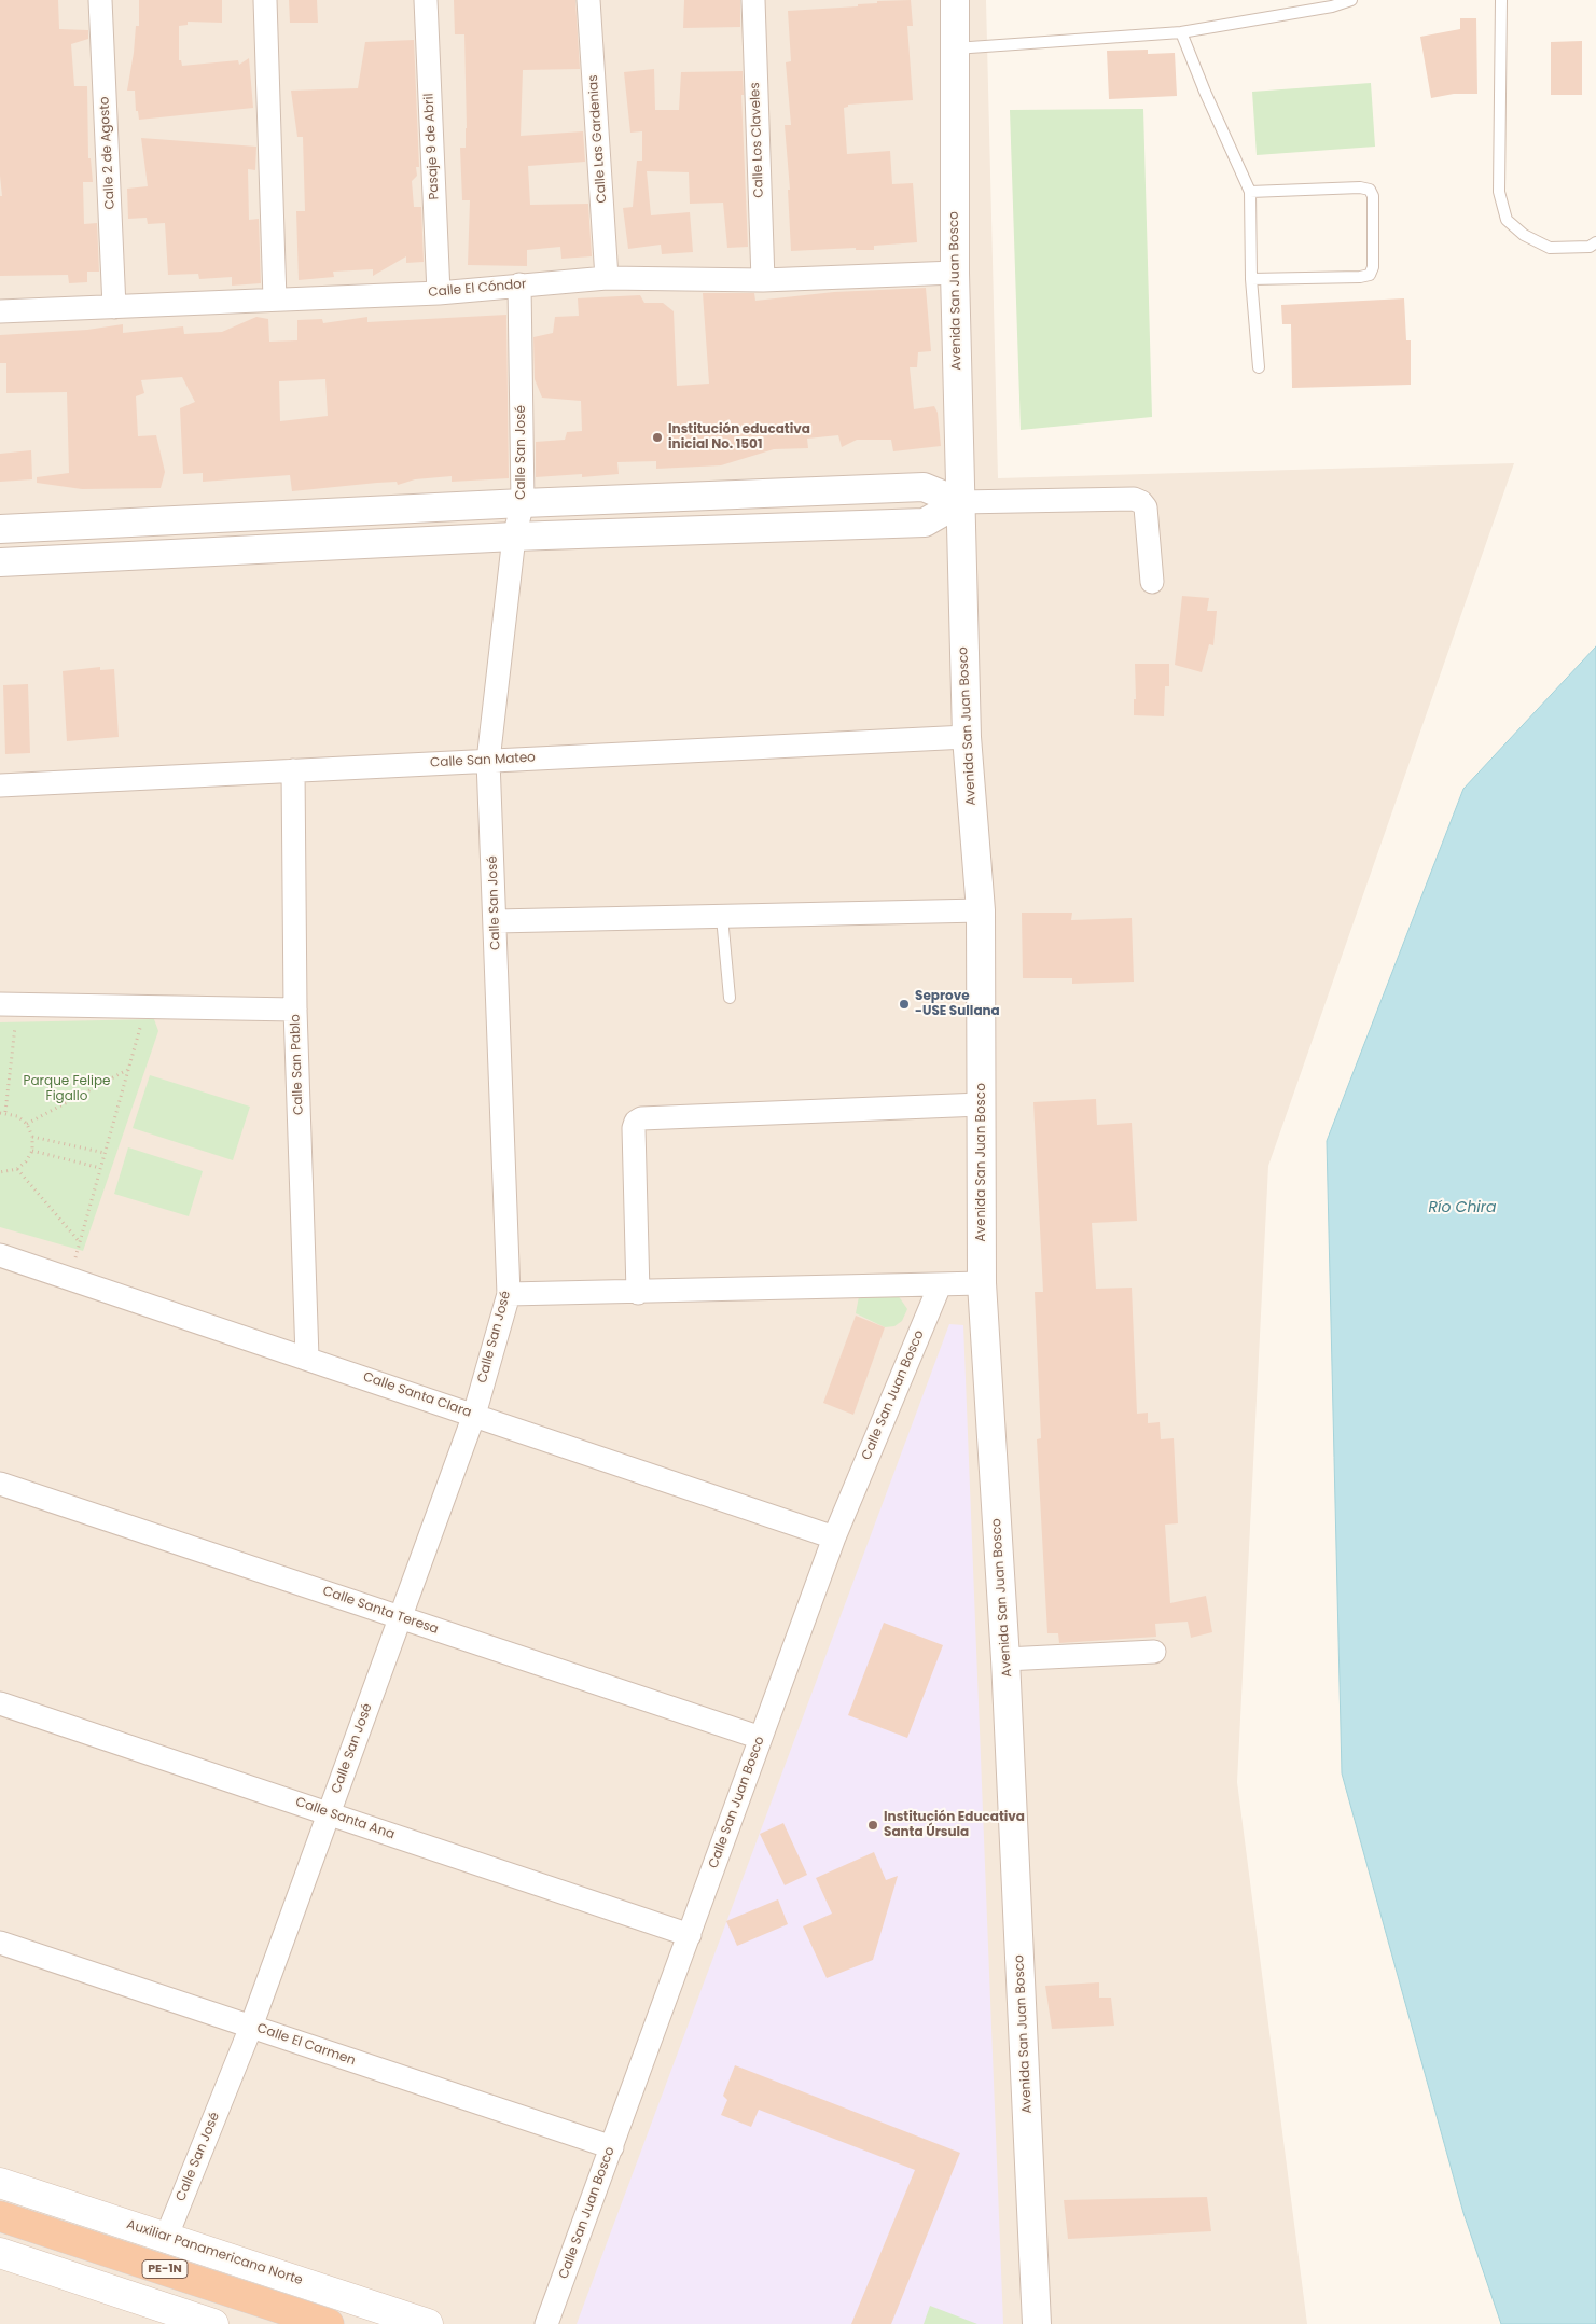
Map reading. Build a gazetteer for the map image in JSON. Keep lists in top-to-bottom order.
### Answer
{
  "streets": {
    "highway": ["PE-1N"],
    "main road": ["Auxiliar Panamericana Norte"],
    "street": [
      "Calle Las Gardenias",
      "Calle Los Claveles",
      "Pasaje 9 de Abril",
      "Calle 2 de Agosto",
      "Calle El Cóndor",
      "Avenida San Juan Bosco",
      "Calle San José",
      "Calle San Mateo",
      "Calle San Pablo",
      "Calle Santa Clara",
      "Calle San Juan Bosco",
      "Calle Santa Teresa",
      "Calle Santa Ana",
      "Calle El Carmen"
    ]
  },
  "crossings": [
    ["Calle Las Gardenias", "Calle El Cóndor"],
    ["Calle Los Claveles", "Calle El Cóndor"],
    ["Pasaje 9 de Abril", "Calle El Cóndor"],
    ["Calle 2 de Agosto", "Calle El Cóndor"],
    ["Calle El Cóndor", "Avenida San Juan Bosco"],
    ["Calle El Cóndor", "Calle San José"],
    ["Avenida San Juan Bosco", "Calle San Mateo"],
    ["Calle San José", "Calle San Mateo"],
    ["Calle San José", "Calle Santa Clara"],
    ["Calle San José", "Calle Santa Teresa"],
    ["Calle San José", "Calle Santa Ana"],
    ["Calle San José", "Calle El Carmen"],
    ["Calle San José", "Auxiliar Panamericana Norte"],
    ["Calle San Mateo", "Calle San Pablo"],
    ["Calle San Pablo", "Calle Santa Clara"],
    ["Calle Santa Clara", "Calle San Juan Bosco"],
    ["Calle San Juan Bosco", "Calle Santa Teresa"],
    ["Calle San Juan Bosco", "Calle Santa Ana"],
    ["Calle San Juan Bosco", "Calle El Carmen"]
  ],
  "water": ["Río Chira"],
  "parks": ["Parque Felipe Figallo"],
  "places": ["Institución educativa inicial No. 1501", "Seprove -USE Sullana", "Institución Educativa Santa Úrsula"]
}
